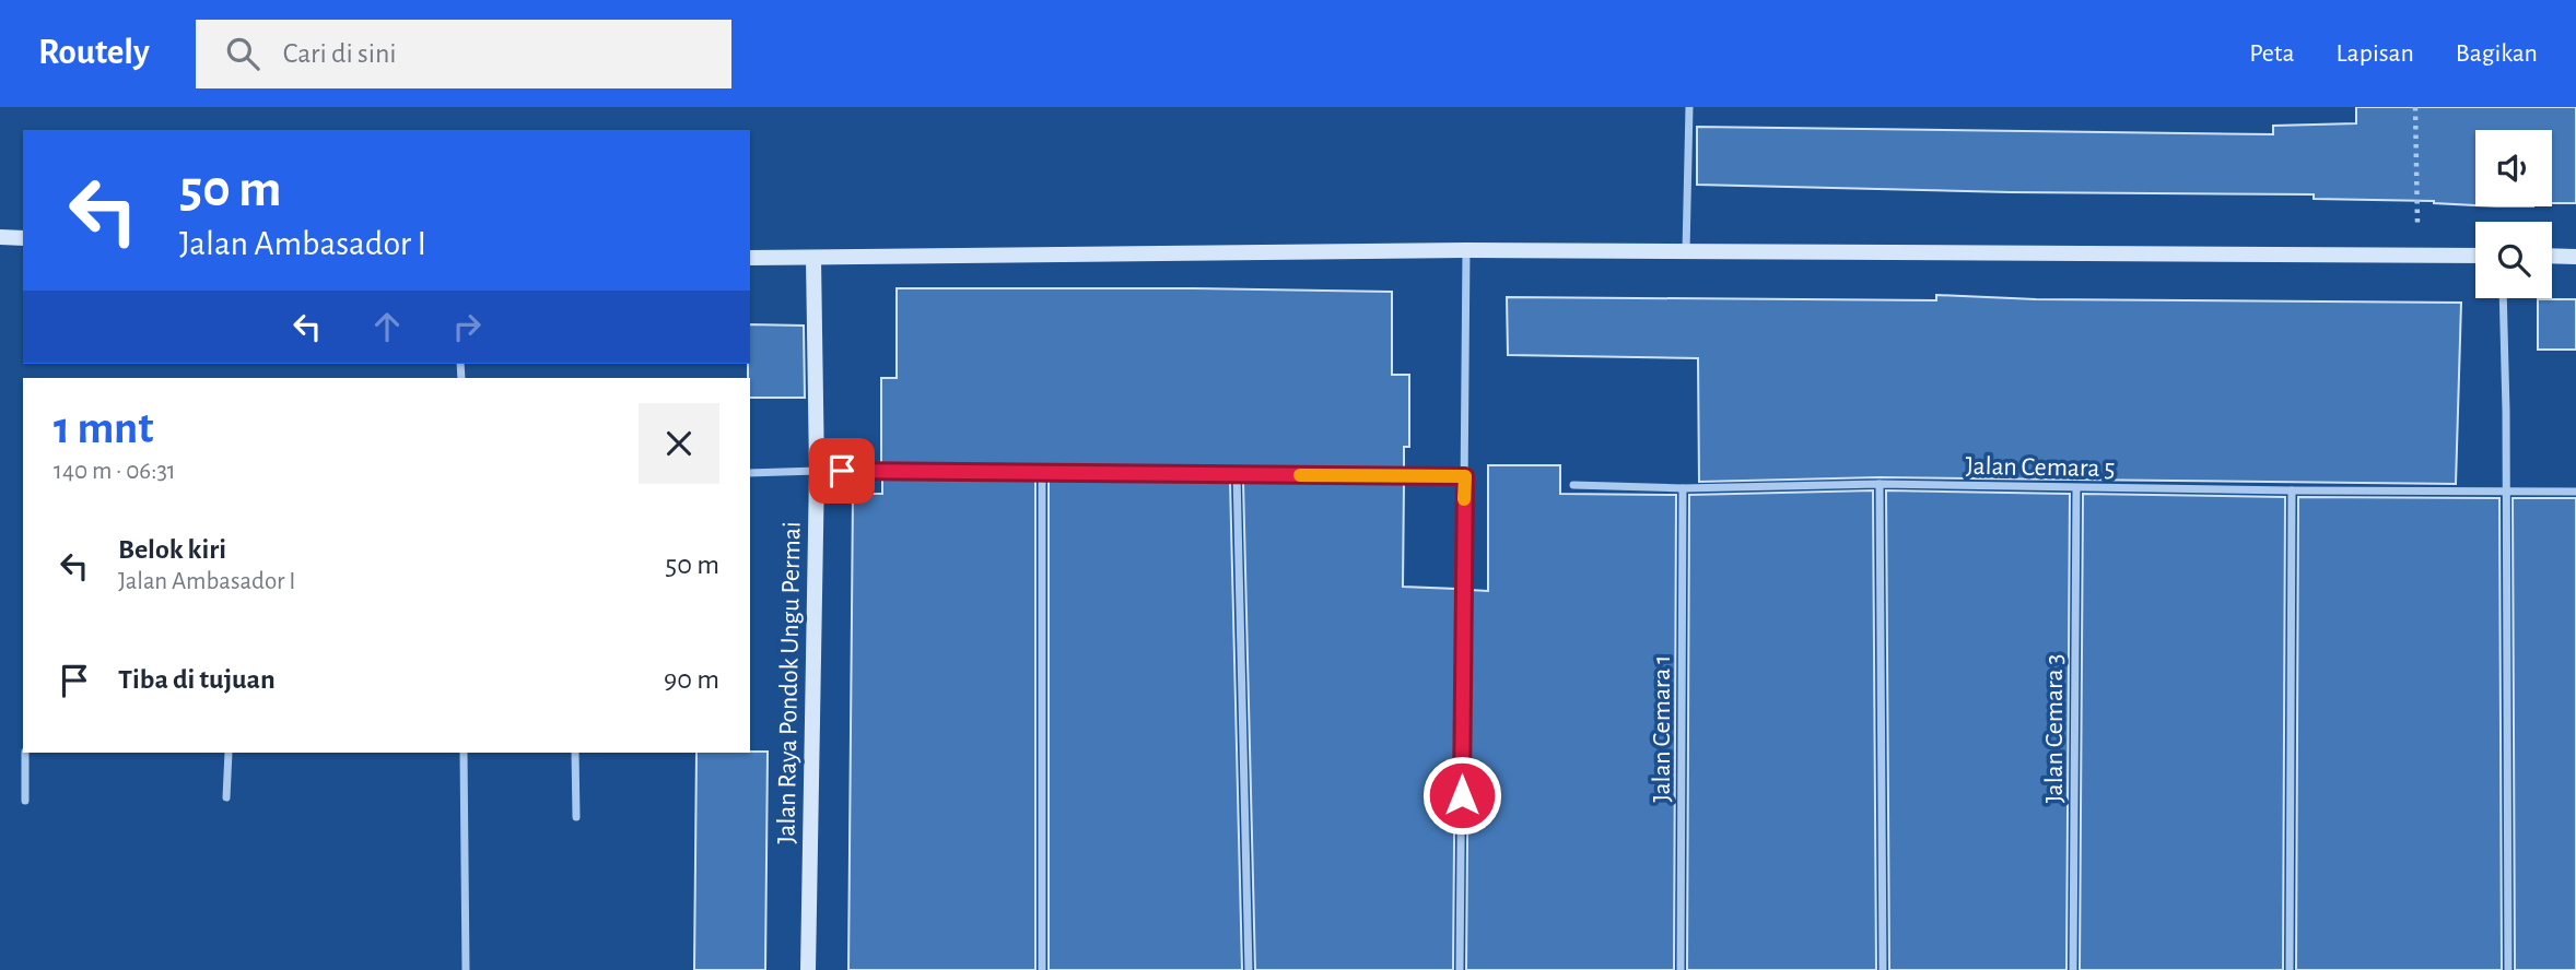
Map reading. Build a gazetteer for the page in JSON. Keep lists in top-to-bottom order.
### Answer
{
  "streets": {
    "street": [
      "Jalan Cemara 5",
      "Jalan Raya Pondok Ungu Permai",
      "Jalan Cemara 1",
      "Jalan Cemara 3"
    ]
  },
  "crossings": [
    ["Jalan Cemara 5", "Jalan Cemara 1"],
    ["Jalan Cemara 5", "Jalan Cemara 3"]
  ],
  "page": {
    "header": "Routely",
    "search": "Cari di sini",
    "nav": ["Peta", "Lapisan", "Bagikan"],
    "turn": ["50 m", "Jalan Ambasador I"],
    "heading": ["1 mnt", "140 m · 06:31"],
    "list": [
      {
        "name": "Belok kiri",
        "note": "Jalan Ambasador I",
        "value": "50 m"
      },
      {
        "name": "Tiba di tujuan",
        "value": "90 m"
      }
    ]
  }
}
